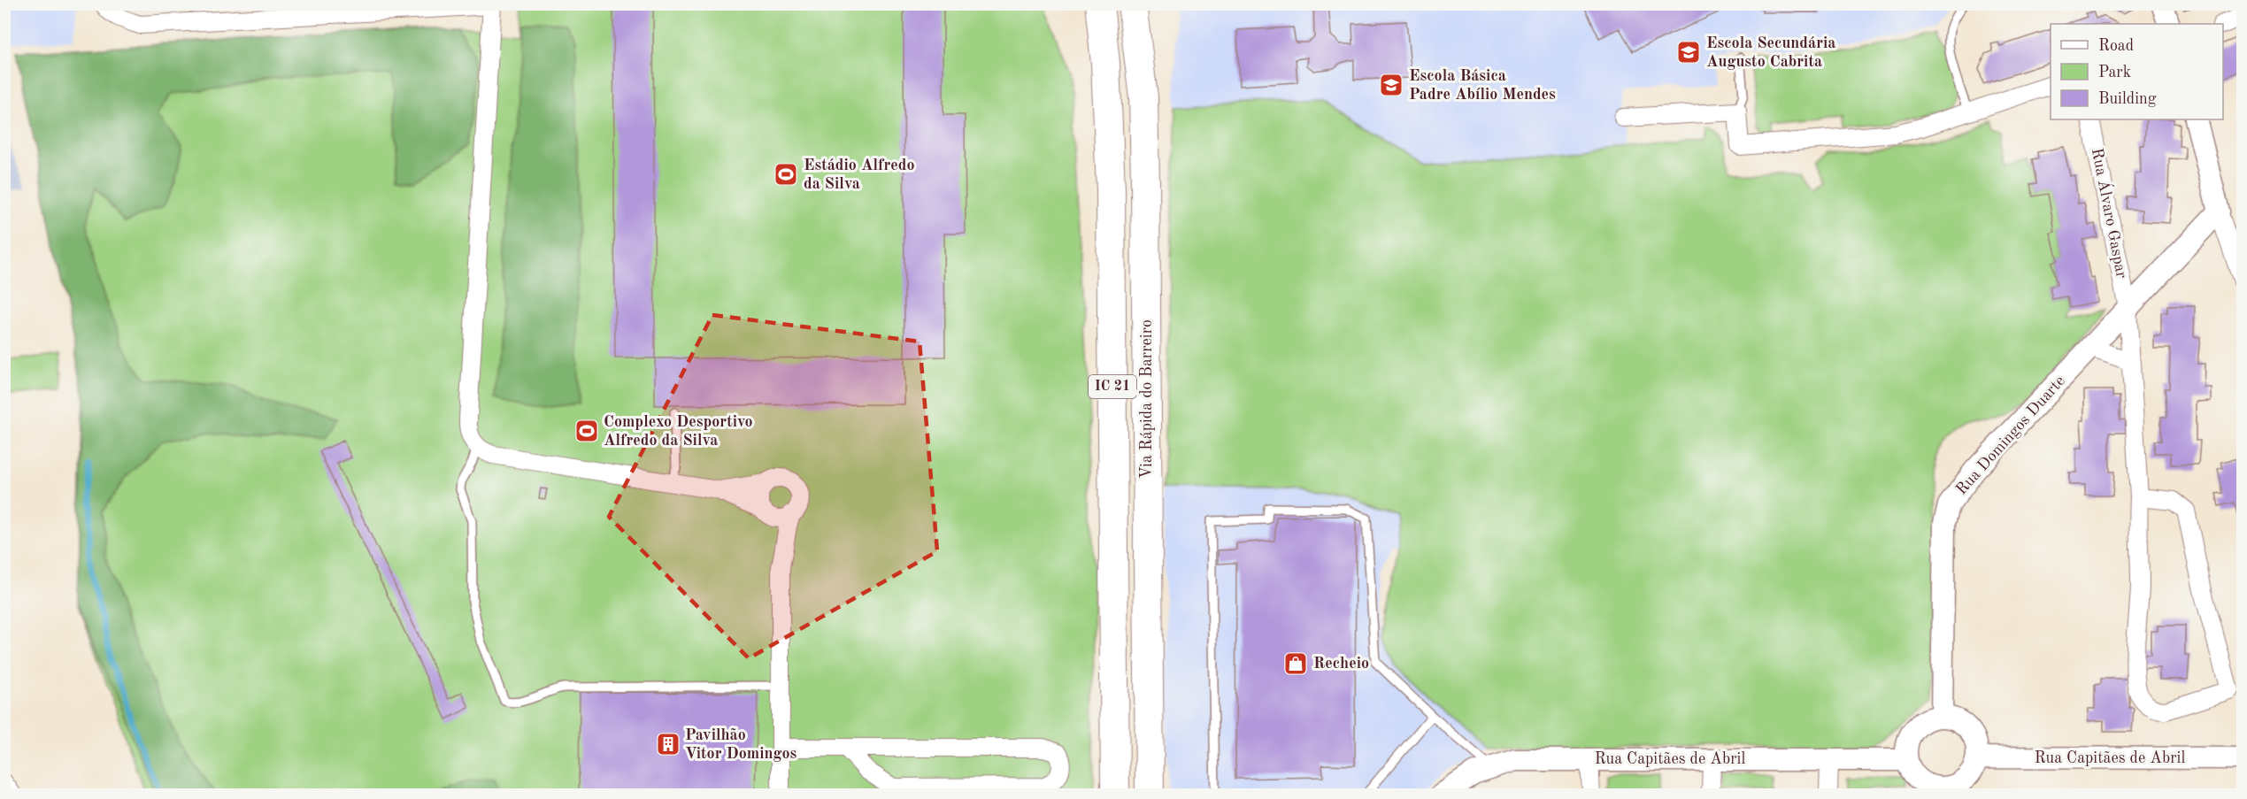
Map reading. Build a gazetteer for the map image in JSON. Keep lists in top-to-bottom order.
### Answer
{
  "streets": {
    "highway": ["IC 21", "Via Rápida do Barreiro"],
    "street": ["Rua Álvaro Gaspar", "Rua Domingos Duarte", "Rua Capitães de Abril"]
  },
  "crossings": [
    ["Rua Álvaro Gaspar", "Rua Domingos Duarte"],
    ["Rua Domingos Duarte", "Rua Capitães de Abril"]
  ],
  "places": {
    "school or university": ["Escola Secundária Augusto Cabrita", "Escola Básica Padre Abílio Mendes"],
    "sports": ["Estádio Alfredo da Silva", "Complexo Desportivo Alfredo da Silva"],
    "shop": ["Recheio"],
    "building": ["Pavilhão Vitor Domingos"]
  },
  "legend": ["Road", "Park", "Building"]
}
